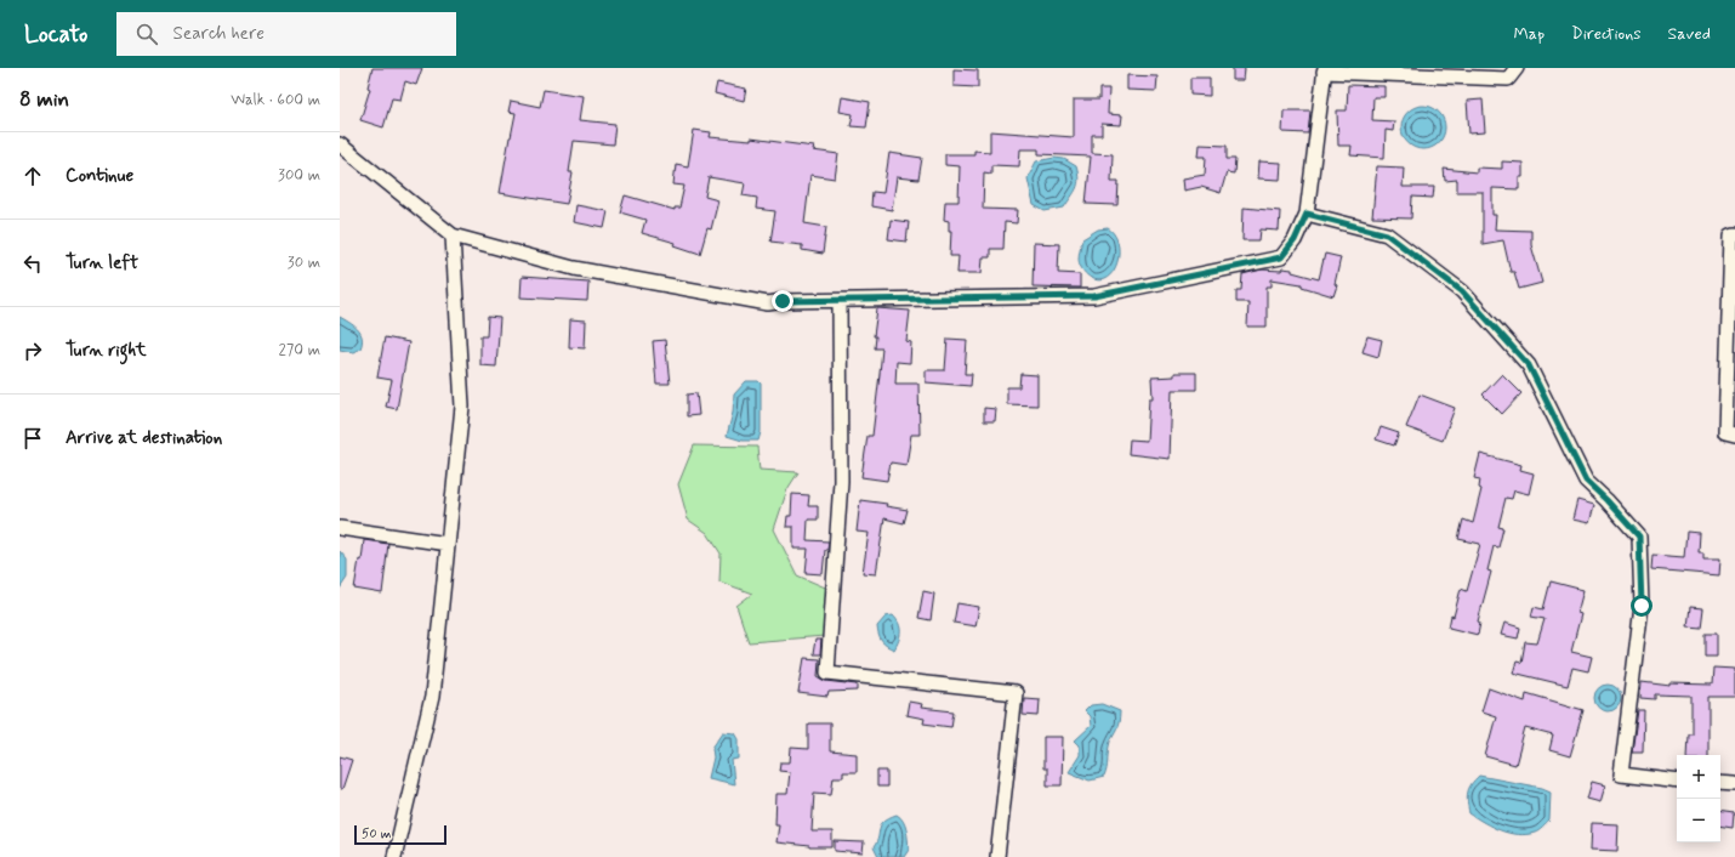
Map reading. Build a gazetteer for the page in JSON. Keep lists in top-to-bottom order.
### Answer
{
  "scale_bar": "50 m",
  "page": {
    "header": "Locato",
    "search": "Search here",
    "nav": ["Map", "Directions", "Saved"],
    "heading": ["8 min", "Walk · 600 m"],
    "list": [
      ["Continue", "300 m"],
      ["Turn left", "30 m"],
      ["Turn right", "270 m"],
      "Arrive at destination"
    ],
    "map_buttons": ["+", "−"],
    "scale": "50 m"
  }
}
